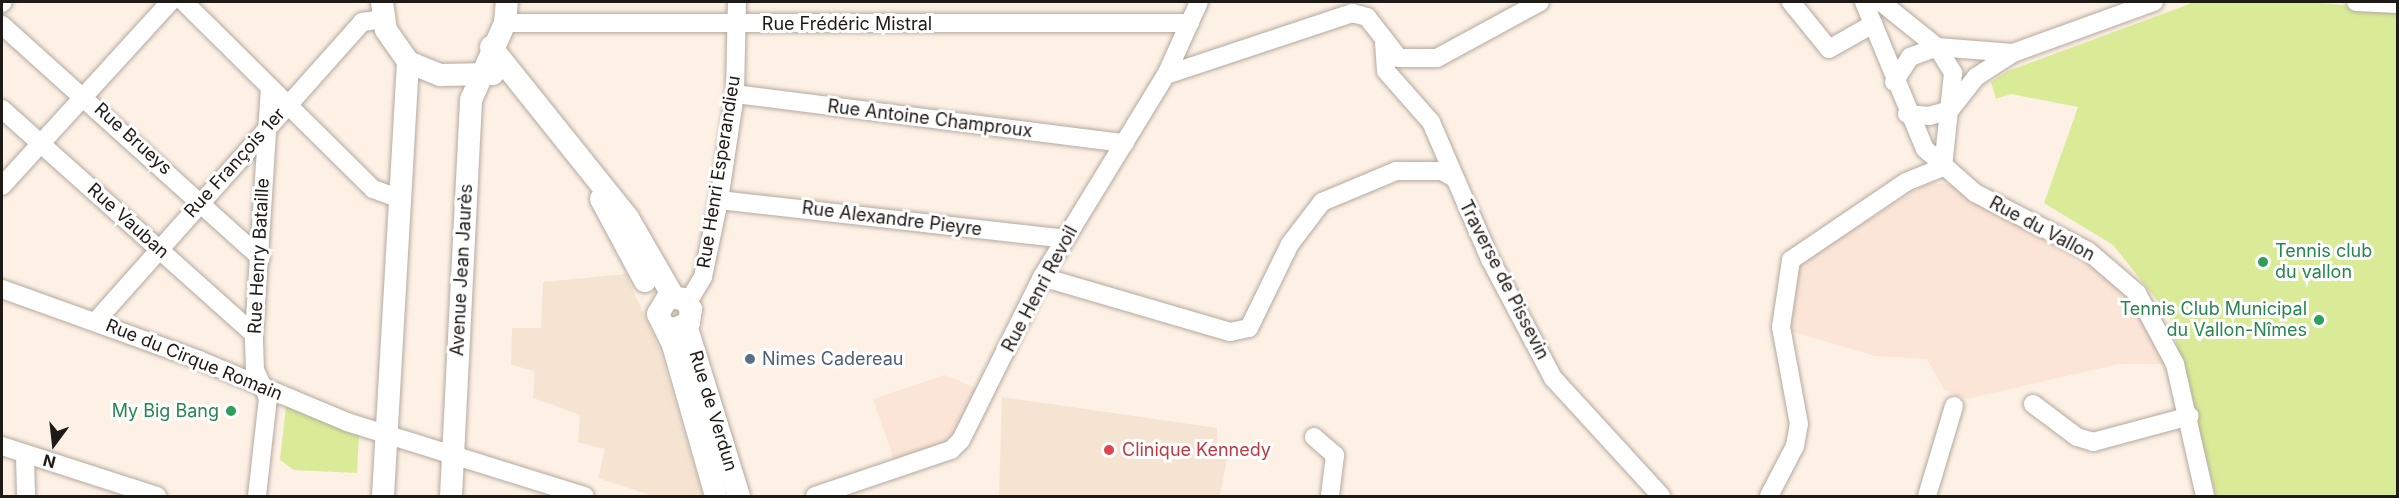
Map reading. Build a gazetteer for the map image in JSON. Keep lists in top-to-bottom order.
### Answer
{
  "streets": {
    "main road": ["Avenue Jean Jaurès", "Rue de Verdun"],
    "street": [
      "Rue Frédéric Mistral",
      "Rue Antoine Champroux",
      "Rue Brueys",
      "Rue François 1er",
      "Rue Henri Esperandieu",
      "Rue Alexandre Pieyre",
      "Rue Vauban",
      "Rue du Vallon",
      "Rue Henry Bataille",
      "Traverse de Pissevin",
      "Rue Henri Revoil",
      "Rue du Cirque Romain"
    ]
  },
  "crossings": [
    ["Rue Frédéric Mistral", "Rue Henri Esperandieu"],
    ["Rue Frédéric Mistral", "Avenue Jean Jaurès"],
    ["Rue Frédéric Mistral", "Rue Henri Revoil"],
    ["Rue Antoine Champroux", "Rue Henri Esperandieu"],
    ["Rue Antoine Champroux", "Rue Henri Revoil"],
    ["Rue Brueys", "Rue François 1er"],
    ["Rue Brueys", "Rue Henry Bataille"],
    ["Rue François 1er", "Rue Vauban"],
    ["Rue François 1er", "Rue Henry Bataille"],
    ["Rue François 1er", "Rue du Cirque Romain"],
    ["Rue Henri Esperandieu", "Rue Alexandre Pieyre"],
    ["Rue Henri Esperandieu", "Rue de Verdun"],
    ["Rue Alexandre Pieyre", "Rue Henri Revoil"],
    ["Rue Vauban", "Rue Henry Bataille"],
    ["Rue Henry Bataille", "Rue du Cirque Romain"],
    ["Avenue Jean Jaurès", "Rue du Cirque Romain"],
    ["Avenue Jean Jaurès", "Rue de Verdun"]
  ],
  "places": [
    "Tennis club du vallon",
    "Tennis Club Municipal du Vallon-Nîmes",
    "Nimes Cadereau",
    "My Big Bang",
    "Clinique Kennedy"
  ],
  "north": "bottom"
}
